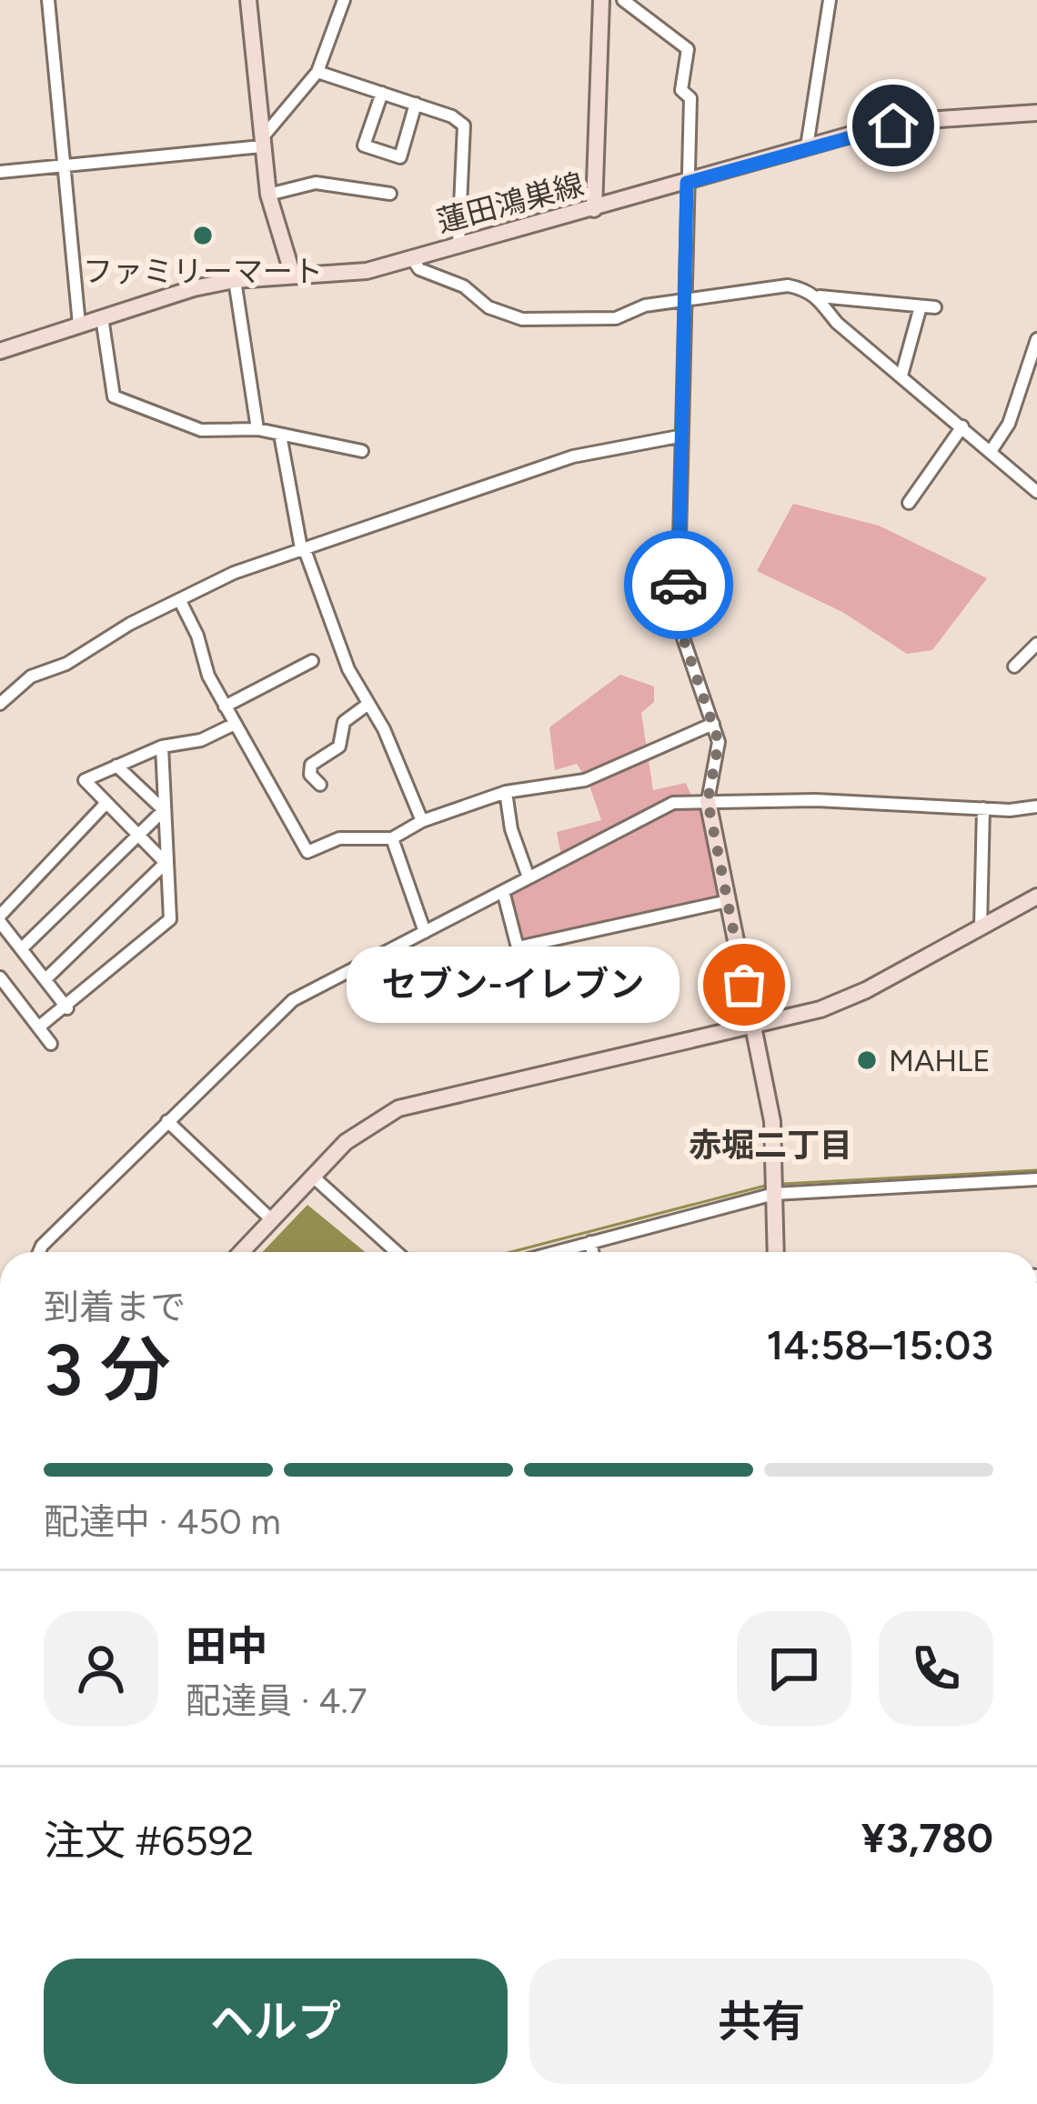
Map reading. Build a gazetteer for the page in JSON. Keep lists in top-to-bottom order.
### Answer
{
  "streets": {
    "street": ["蓮田鴻巣線"]
  },
  "districts": ["赤堀二丁目"],
  "places": ["ファミリーマート", "セブン-イレブン", "MAHLE"],
  "page": {
    "bubble": "セブン-イレブン",
    "heading": ["3 分", "到着まで", "14:58–15:03"],
    "panel": [
      "田中",
      "配達員 · 4.7",
      "注文 #6592",
      "¥3,780"
    ],
    "bar": "配達中 · 450 m",
    "buttons": ["ヘルプ", "共有"]
  }
}
